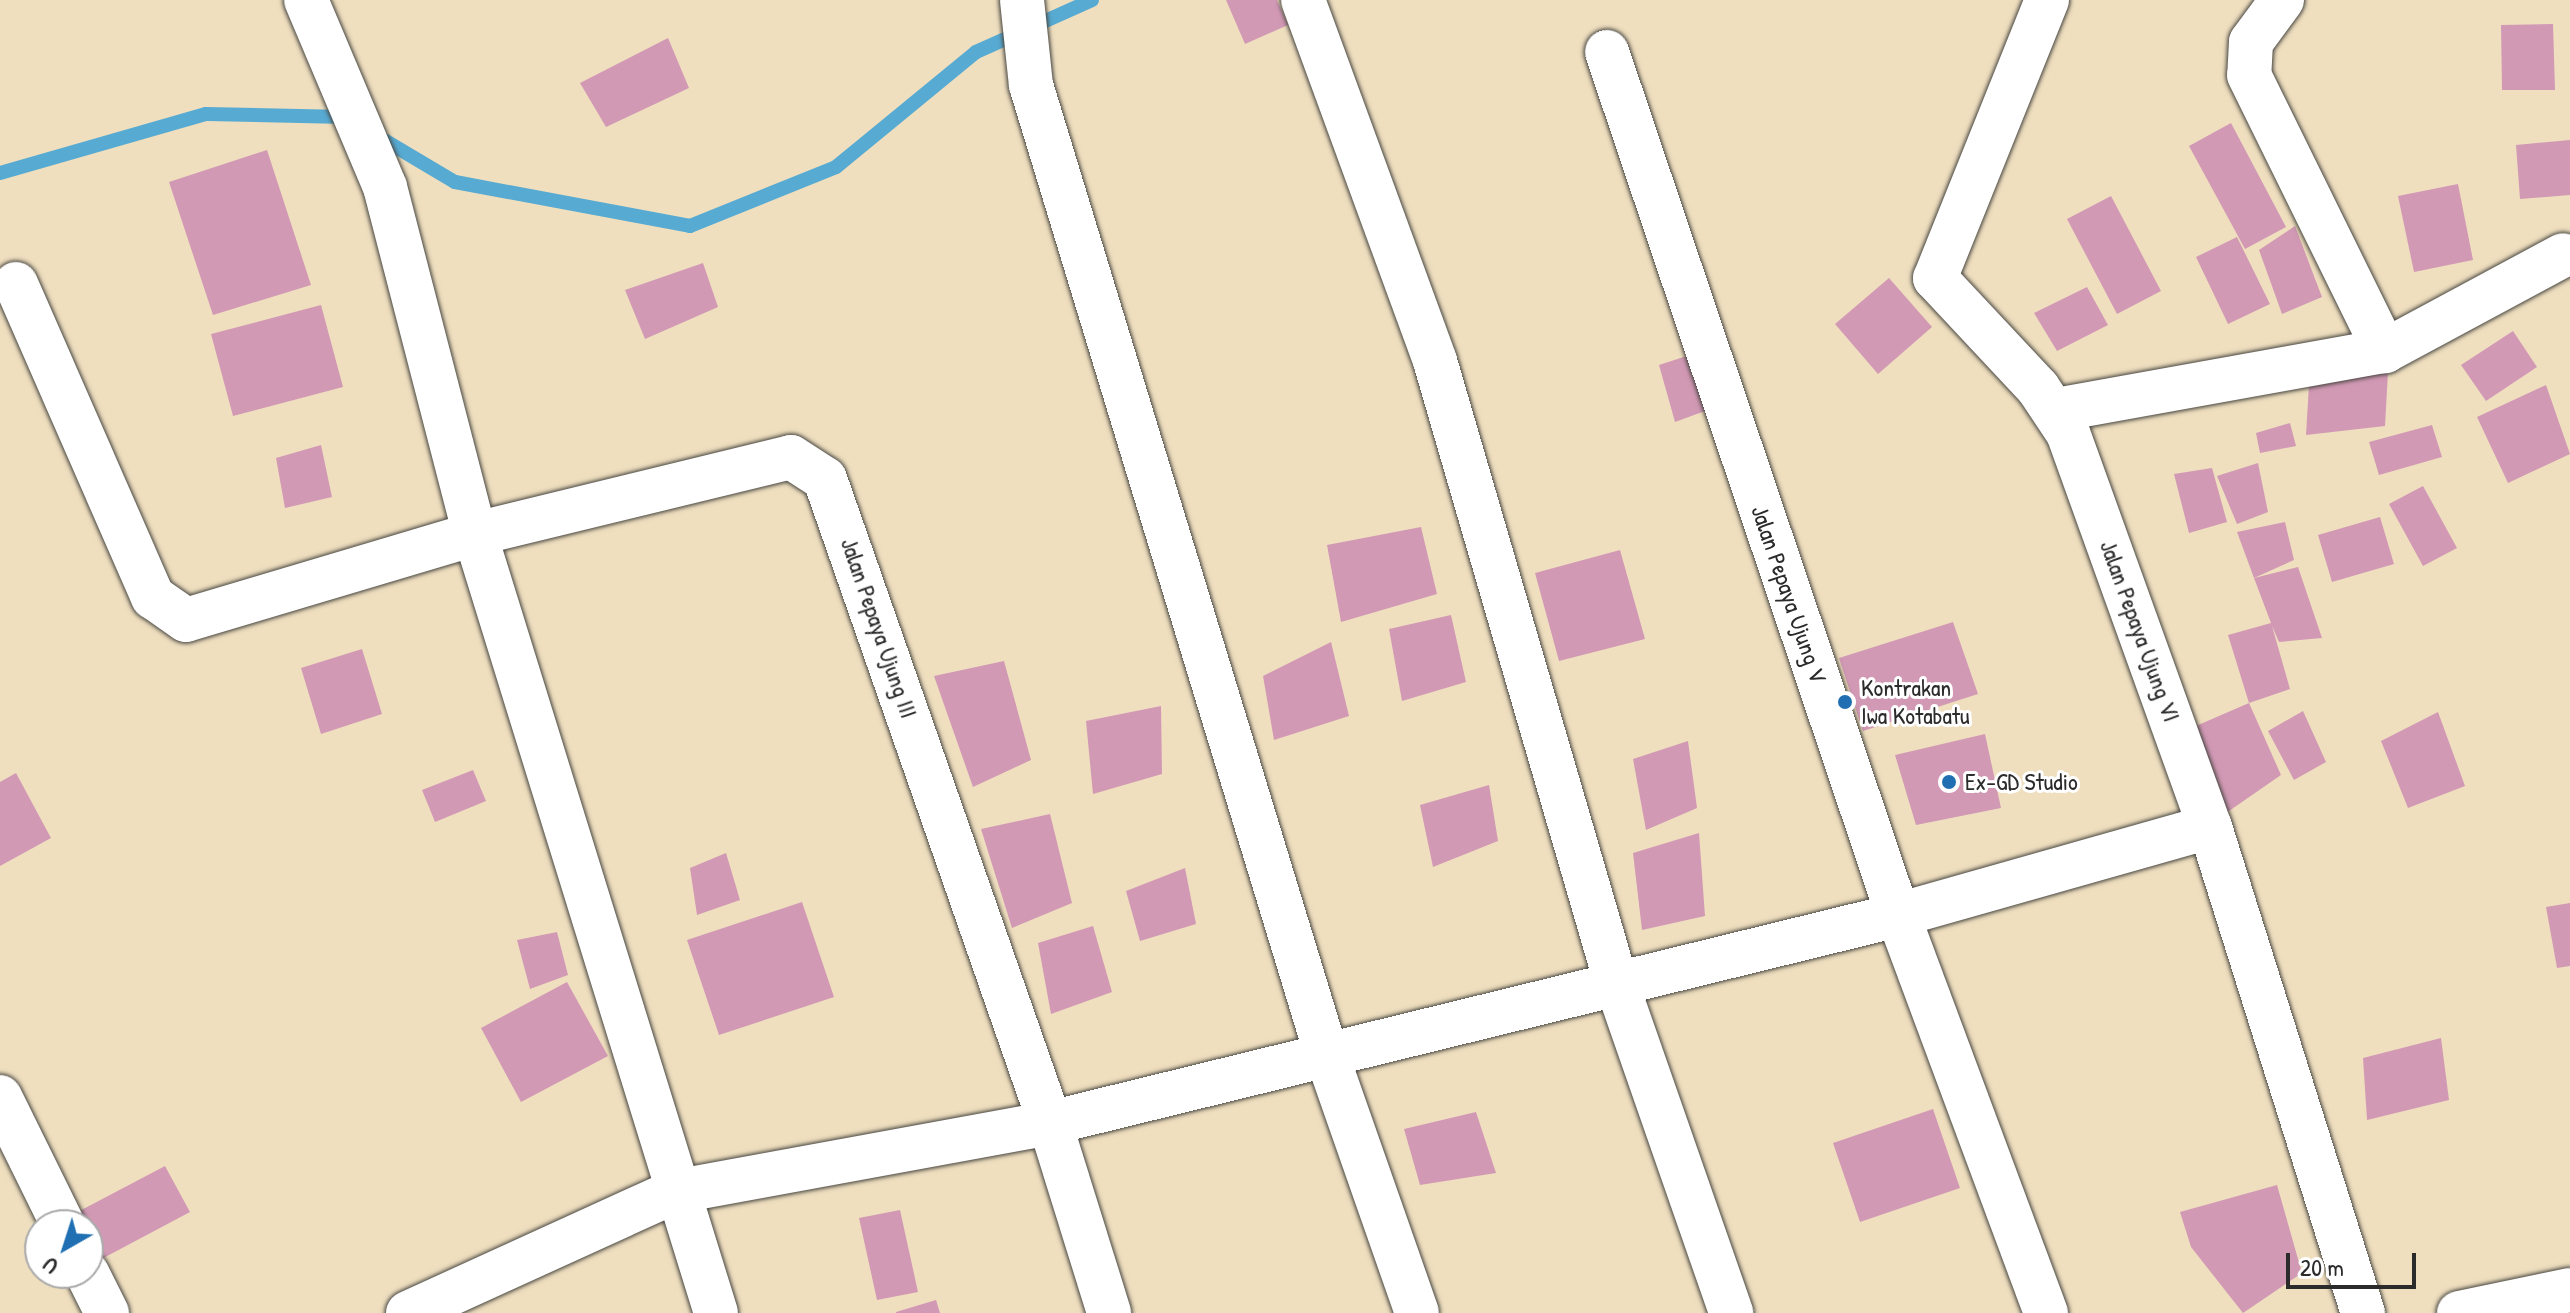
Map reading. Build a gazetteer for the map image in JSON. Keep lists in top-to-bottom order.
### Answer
{
  "streets": {
    "street": ["Jalan Pepaya Ujung V", "Jalan Pepaya Ujung III", "Jalan Pepaya Ujung VI"]
  },
  "places": ["Kontrakan Iwa Kotabatu", "Ex-GD Studio"],
  "scale_bar": "20 m",
  "north": "bottom left"
}
